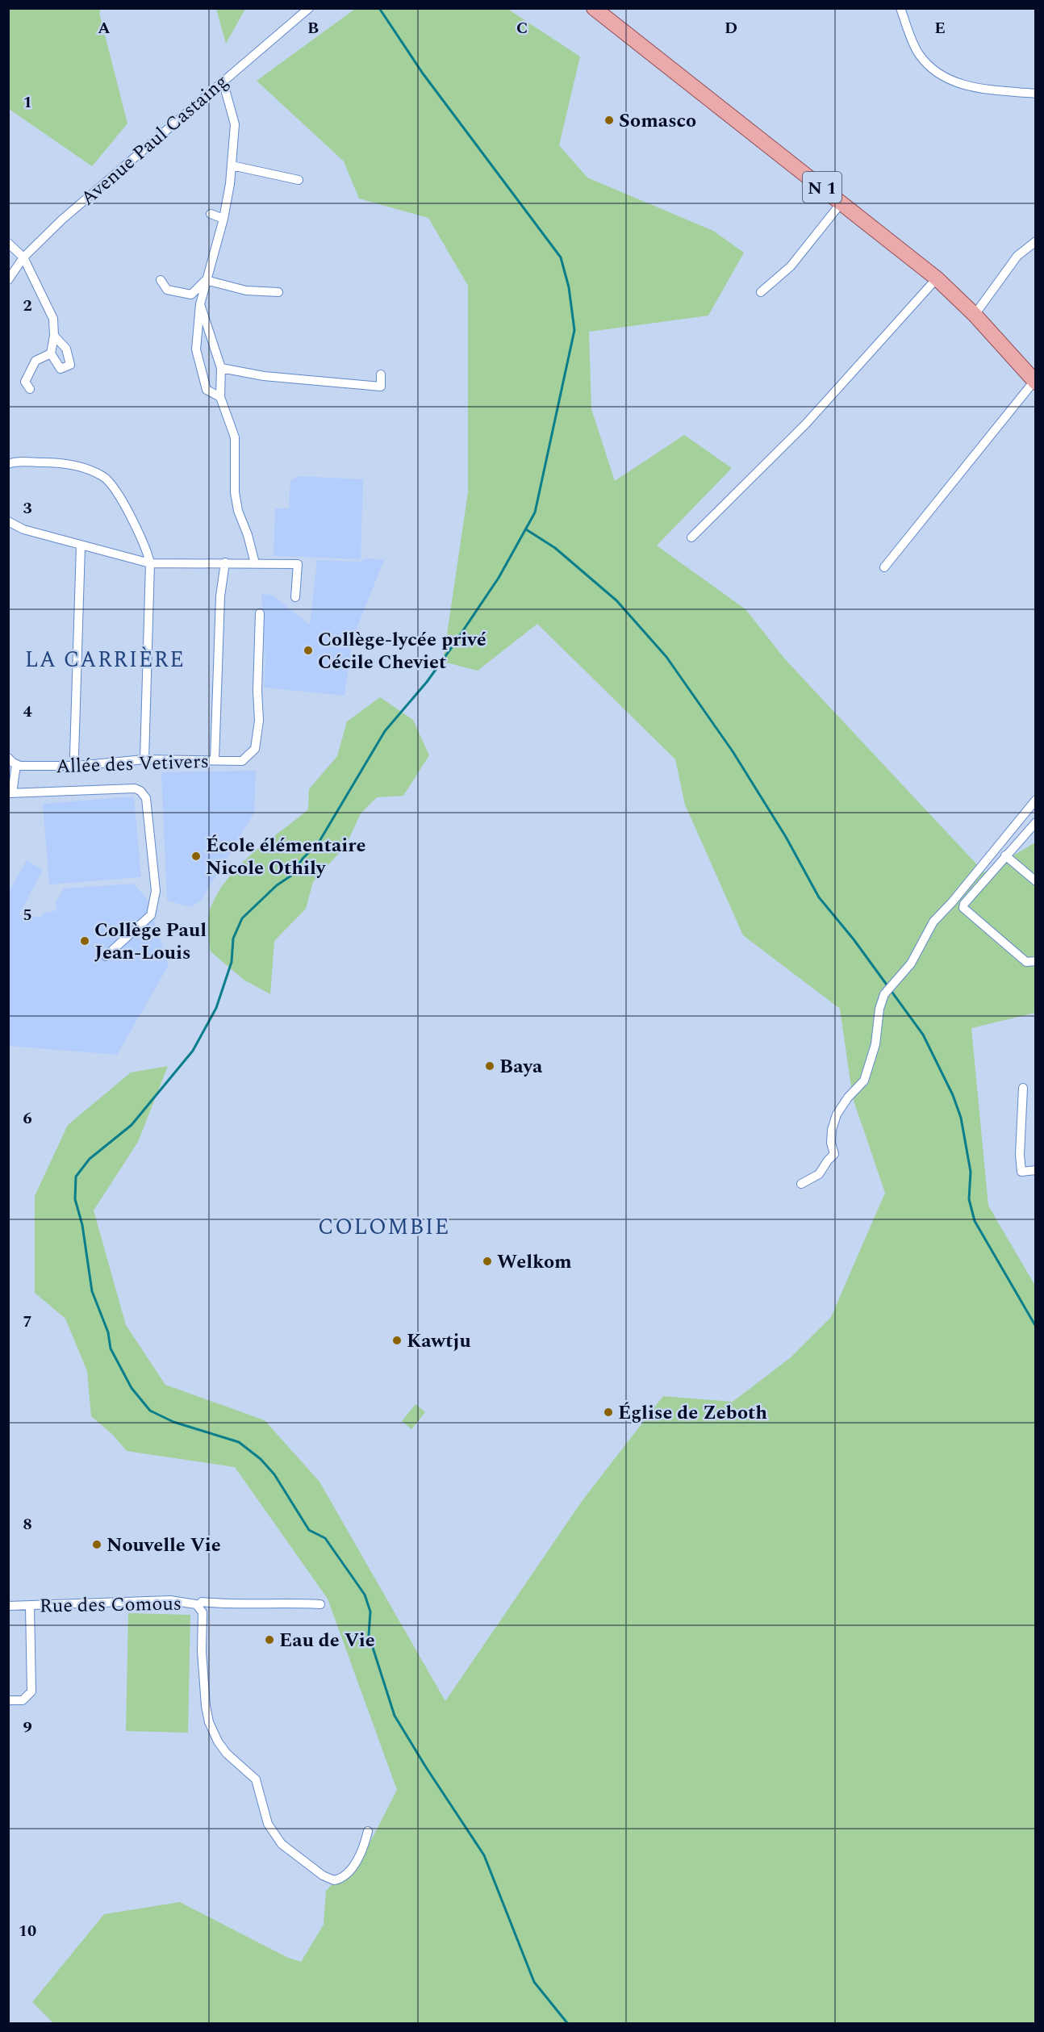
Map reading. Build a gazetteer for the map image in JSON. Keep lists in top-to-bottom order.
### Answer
{
  "streets": {
    "main road": ["N 1"],
    "street": ["Avenue Paul Castaing", "Allée des Vetivers", "Rue des Comous"]
  },
  "districts": ["LA CARRIÈRE", "COLOMBIE"],
  "places": [
    "Somasco",
    "Collège-lycée privé Cécile Cheviet",
    "École élémentaire Nicole Othily",
    "Collège Paul Jean-Louis",
    "Baya",
    "Welkom",
    "Kawtju",
    "Église de Zeboth",
    "Nouvelle Vie",
    "Eau de Vie"
  ],
  "grid": {
    "columns": [
      "A",
      "B",
      "C",
      "D",
      "E"
    ],
    "rows": [
      "1",
      "2",
      "3",
      "4",
      "5",
      "6",
      "7",
      "8",
      "9",
      "10"
    ]
  }
}
